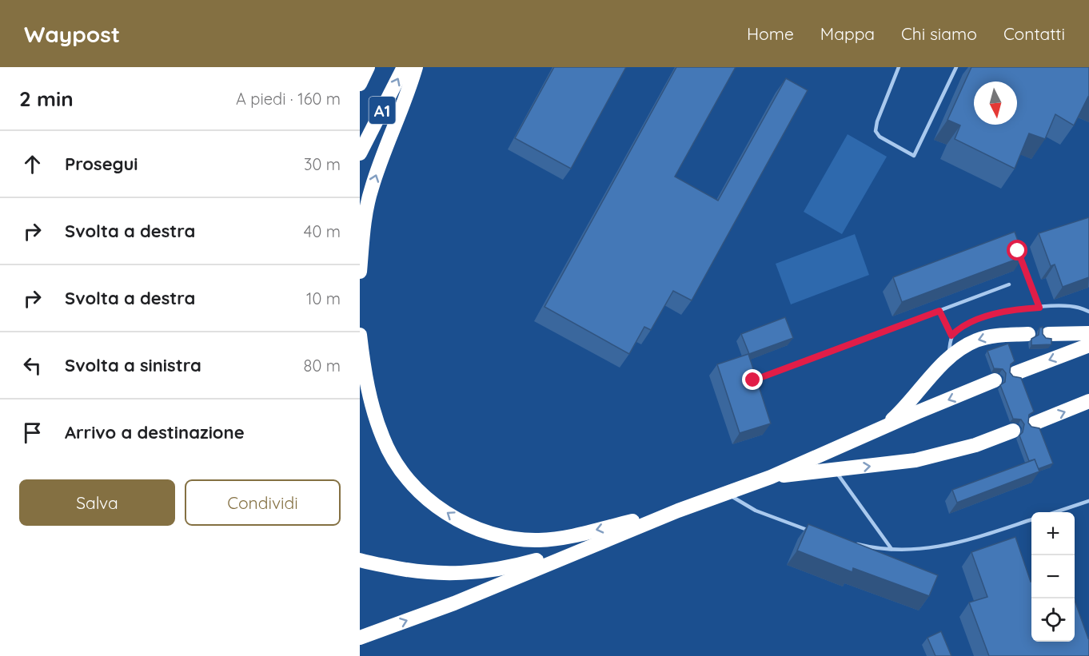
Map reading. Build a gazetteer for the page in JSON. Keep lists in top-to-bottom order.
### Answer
{
  "streets": {
    "highway": ["A1"]
  },
  "north": "bottom",
  "page": {
    "header": "Waypost",
    "nav": [
      "Home",
      "Mappa",
      "Chi siamo",
      "Contatti"
    ],
    "heading": ["2 min", "A piedi · 160 m"],
    "list": [
      ["Prosegui", "30 m"],
      ["Svolta a destra", "40 m"],
      ["Svolta a destra", "10 m"],
      ["Svolta a sinistra", "80 m"],
      "Arrivo a destinazione"
    ],
    "buttons": ["Salva", "Condividi"],
    "map_buttons": ["+", "−"]
  }
}
